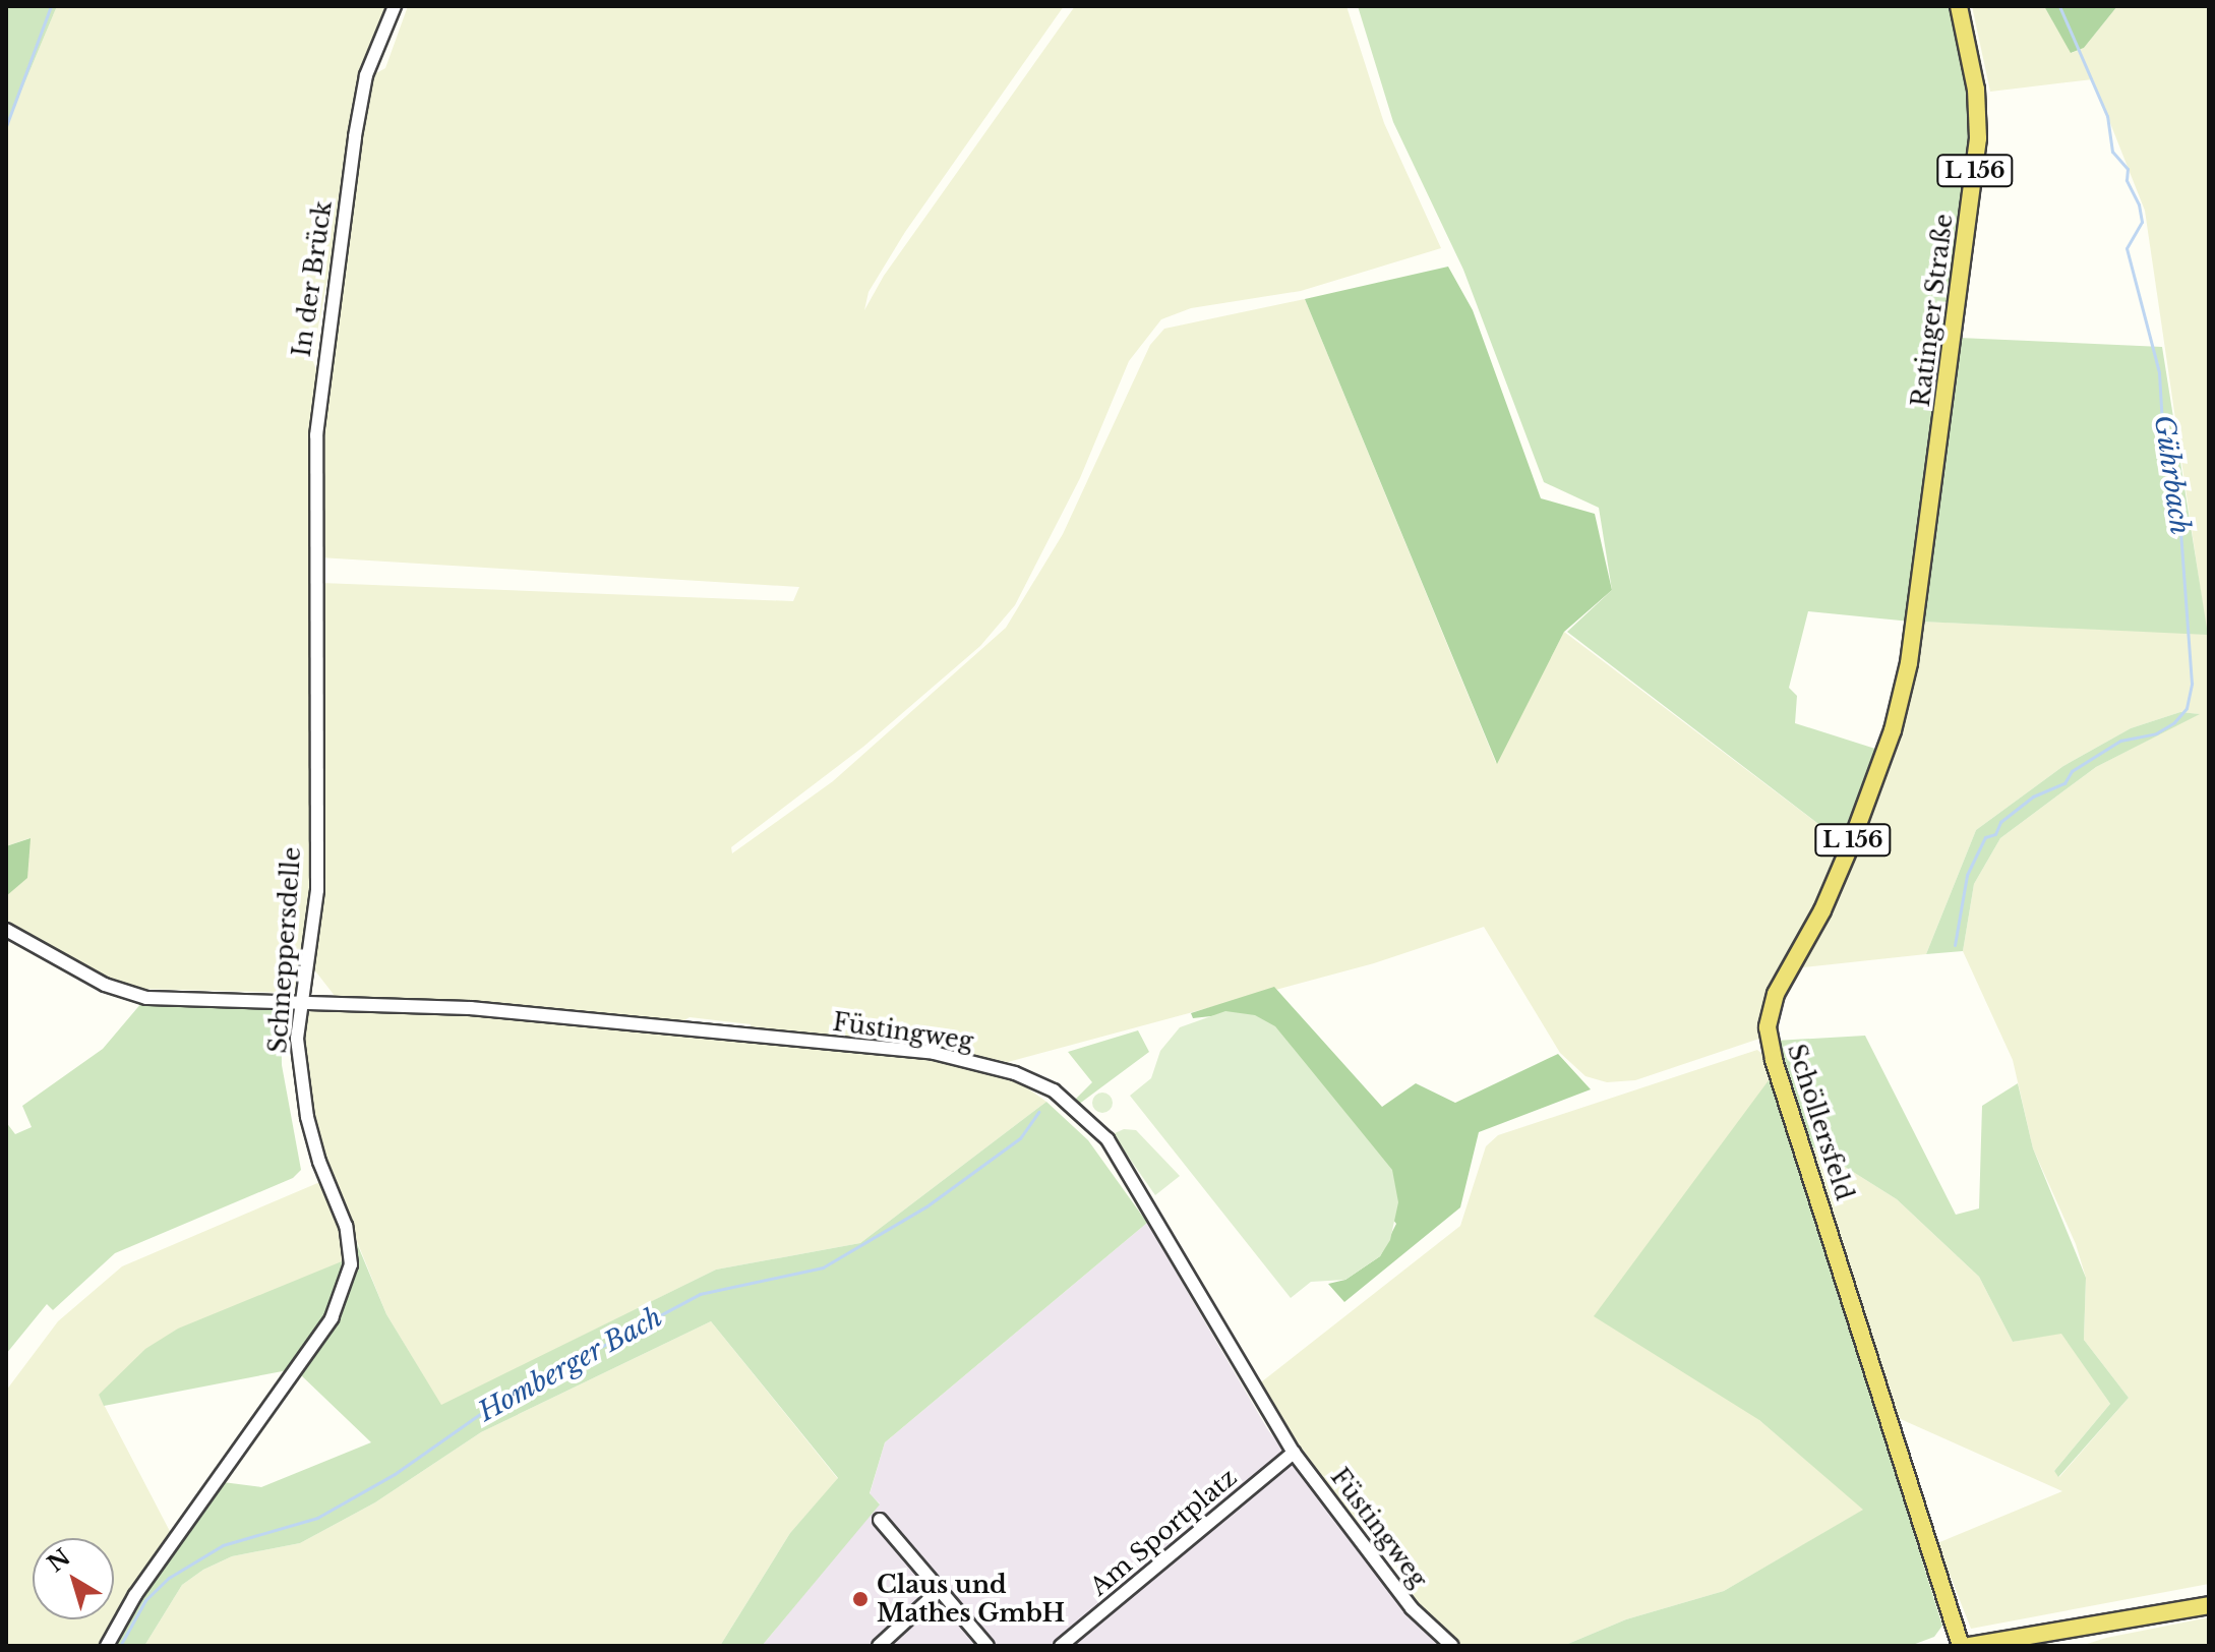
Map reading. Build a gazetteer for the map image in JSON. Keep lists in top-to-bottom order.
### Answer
{
  "streets": {
    "main road": ["L 156", "Ratinger Straße", "Schöllersfeld"],
    "street": [
      "In der Brück",
      "Schneppersdelle",
      "Füstingweg",
      "Am Sportplatz"
    ]
  },
  "crossings": [
    ["In der Brück", "Schneppersdelle"],
    ["Ratinger Straße", "Schöllersfeld"],
    ["Schneppersdelle", "Füstingweg"],
    ["Füstingweg", "Am Sportplatz"]
  ],
  "water": ["Gührbach", "Homberger Bach"],
  "places": ["Claus und Mathes GmbH"],
  "north": "top left"
}
